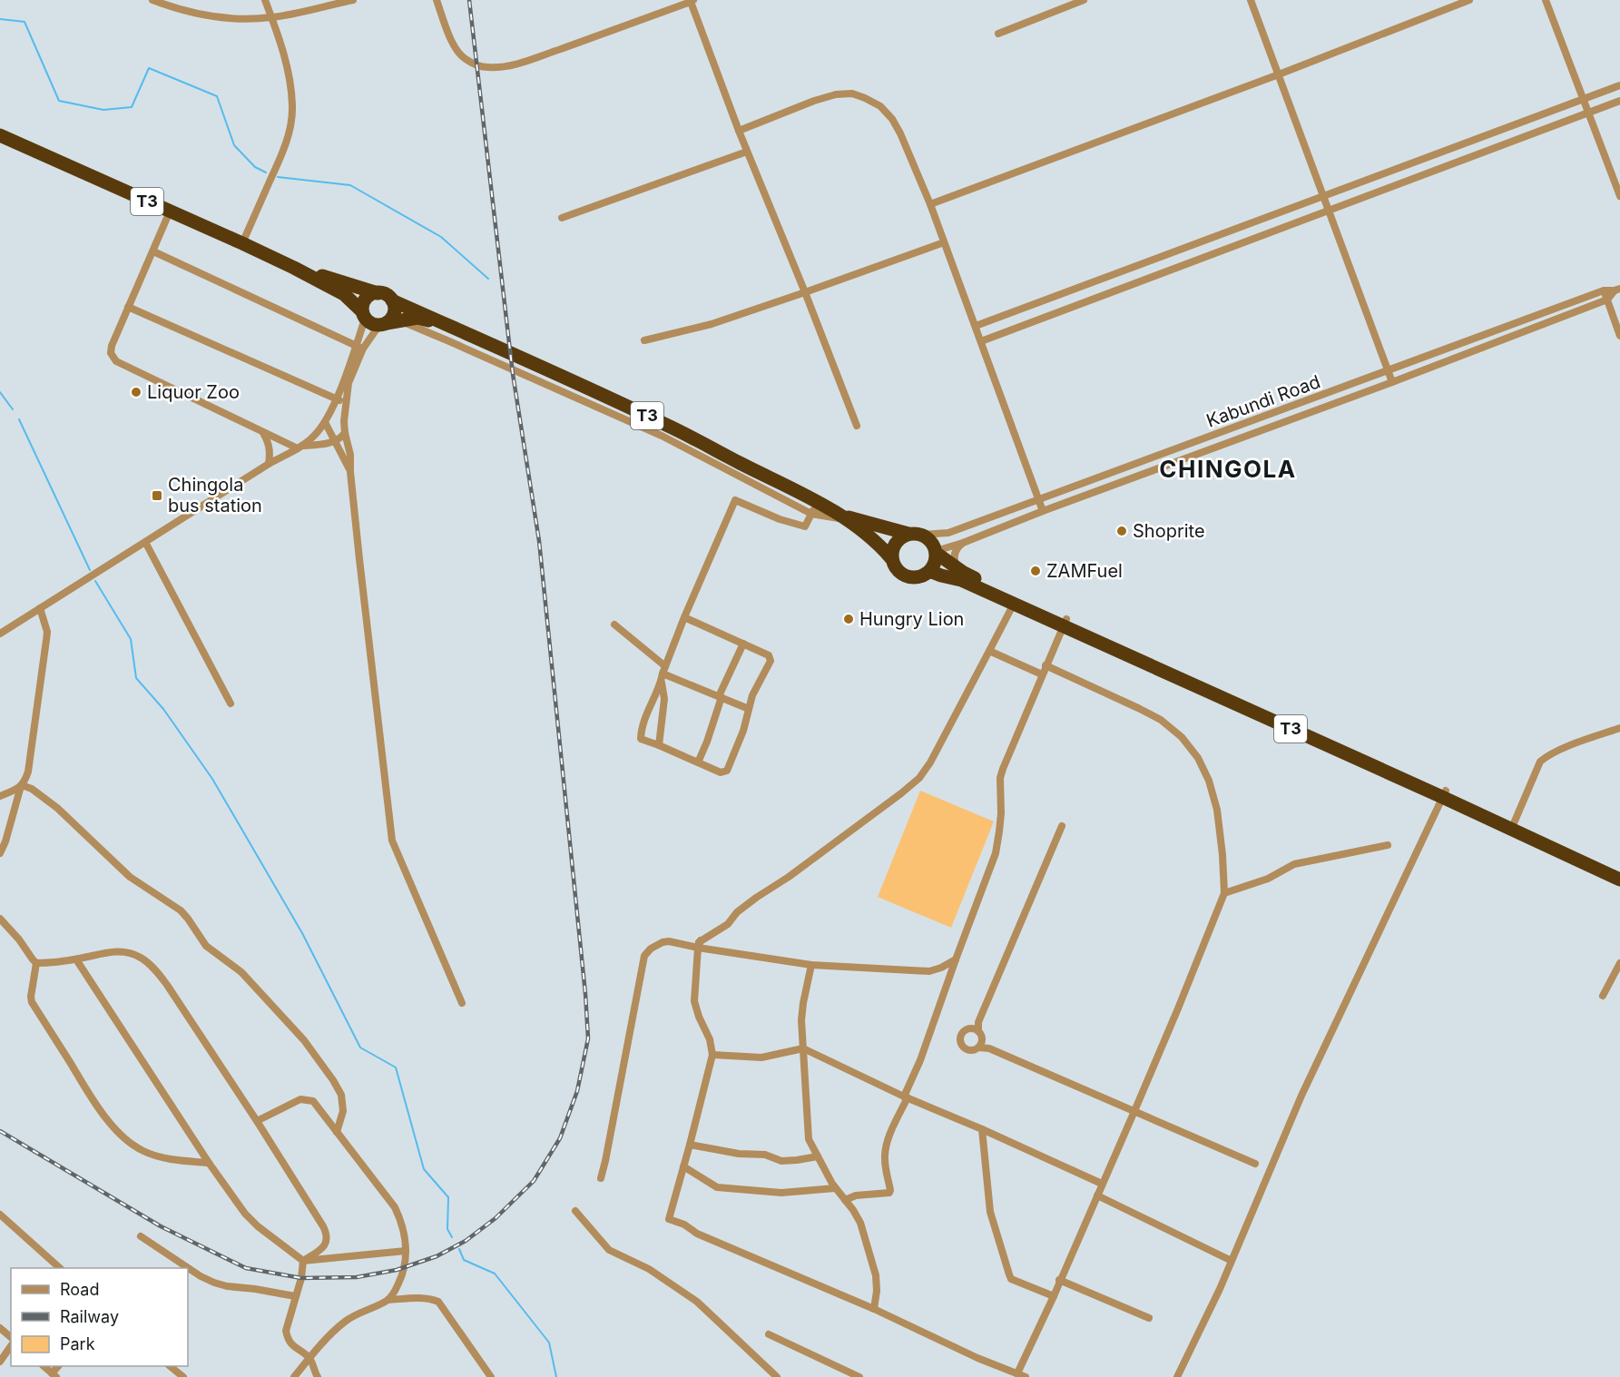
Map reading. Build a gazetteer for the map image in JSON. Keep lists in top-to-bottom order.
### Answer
{
  "streets": {
    "highway": ["T3"],
    "street": ["Kabundi Road"]
  },
  "crossings": [
    ["T3", "Kabundi Road"]
  ],
  "districts": ["CHINGOLA"],
  "places": {
    "other": [
      "Liquor Zoo",
      "Shoprite",
      "ZAMFuel",
      "Hungry Lion"
    ],
    "transit": ["Chingola bus station"]
  },
  "legend": ["Road", "Railway", "Park"]
}
